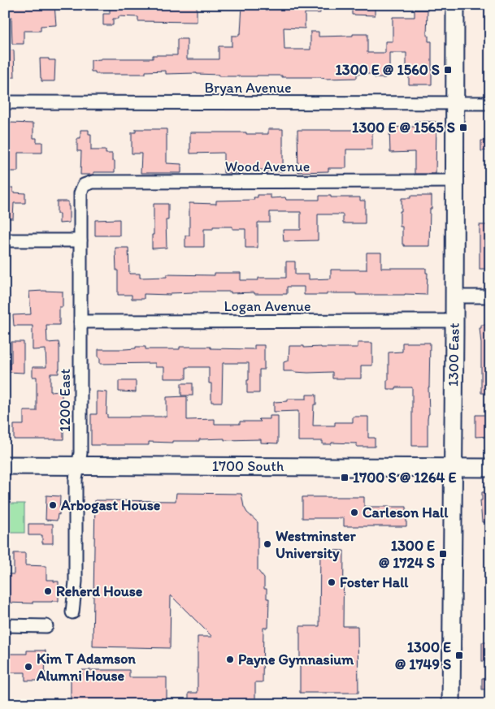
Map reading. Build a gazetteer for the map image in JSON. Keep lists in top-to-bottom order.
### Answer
{
  "streets": {
    "main road": ["1300 East", "1700 South"],
    "street": [
      "Bryan Avenue",
      "Wood Avenue",
      "Logan Avenue",
      "1200 East"
    ]
  },
  "crossings": [
    ["Bryan Avenue", "1300 East"],
    ["Wood Avenue", "1300 East"],
    ["Wood Avenue", "1200 East"],
    ["Logan Avenue", "1300 East"],
    ["Logan Avenue", "1200 East"],
    ["1300 East", "1700 South"],
    ["1200 East", "1700 South"]
  ],
  "places": {
    "transit": [
      "1300 E @ 1560 S",
      "1300 E @ 1565 S",
      "1700 S @ 1264 E",
      "1300 E @ 1724 S",
      "1300 E @ 1749 S"
    ],
    "other": [
      "Arbogast House",
      "Carleson Hall",
      "Westminster University",
      "Foster Hall",
      "Reherd House",
      "Payne Gymnasium",
      "Kim T Adamson Alumni House"
    ]
  }
}
